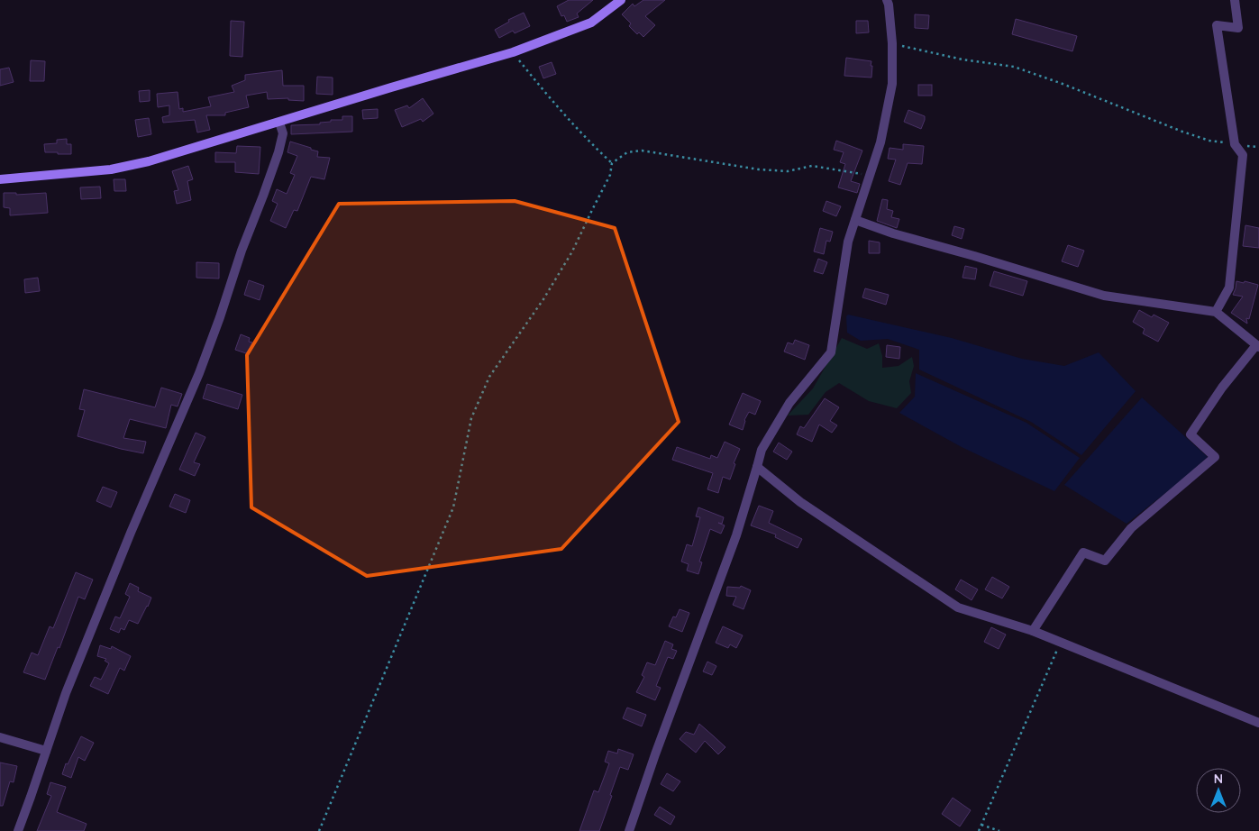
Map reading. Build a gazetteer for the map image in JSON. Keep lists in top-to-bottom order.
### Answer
{
  "north": "top"
}
